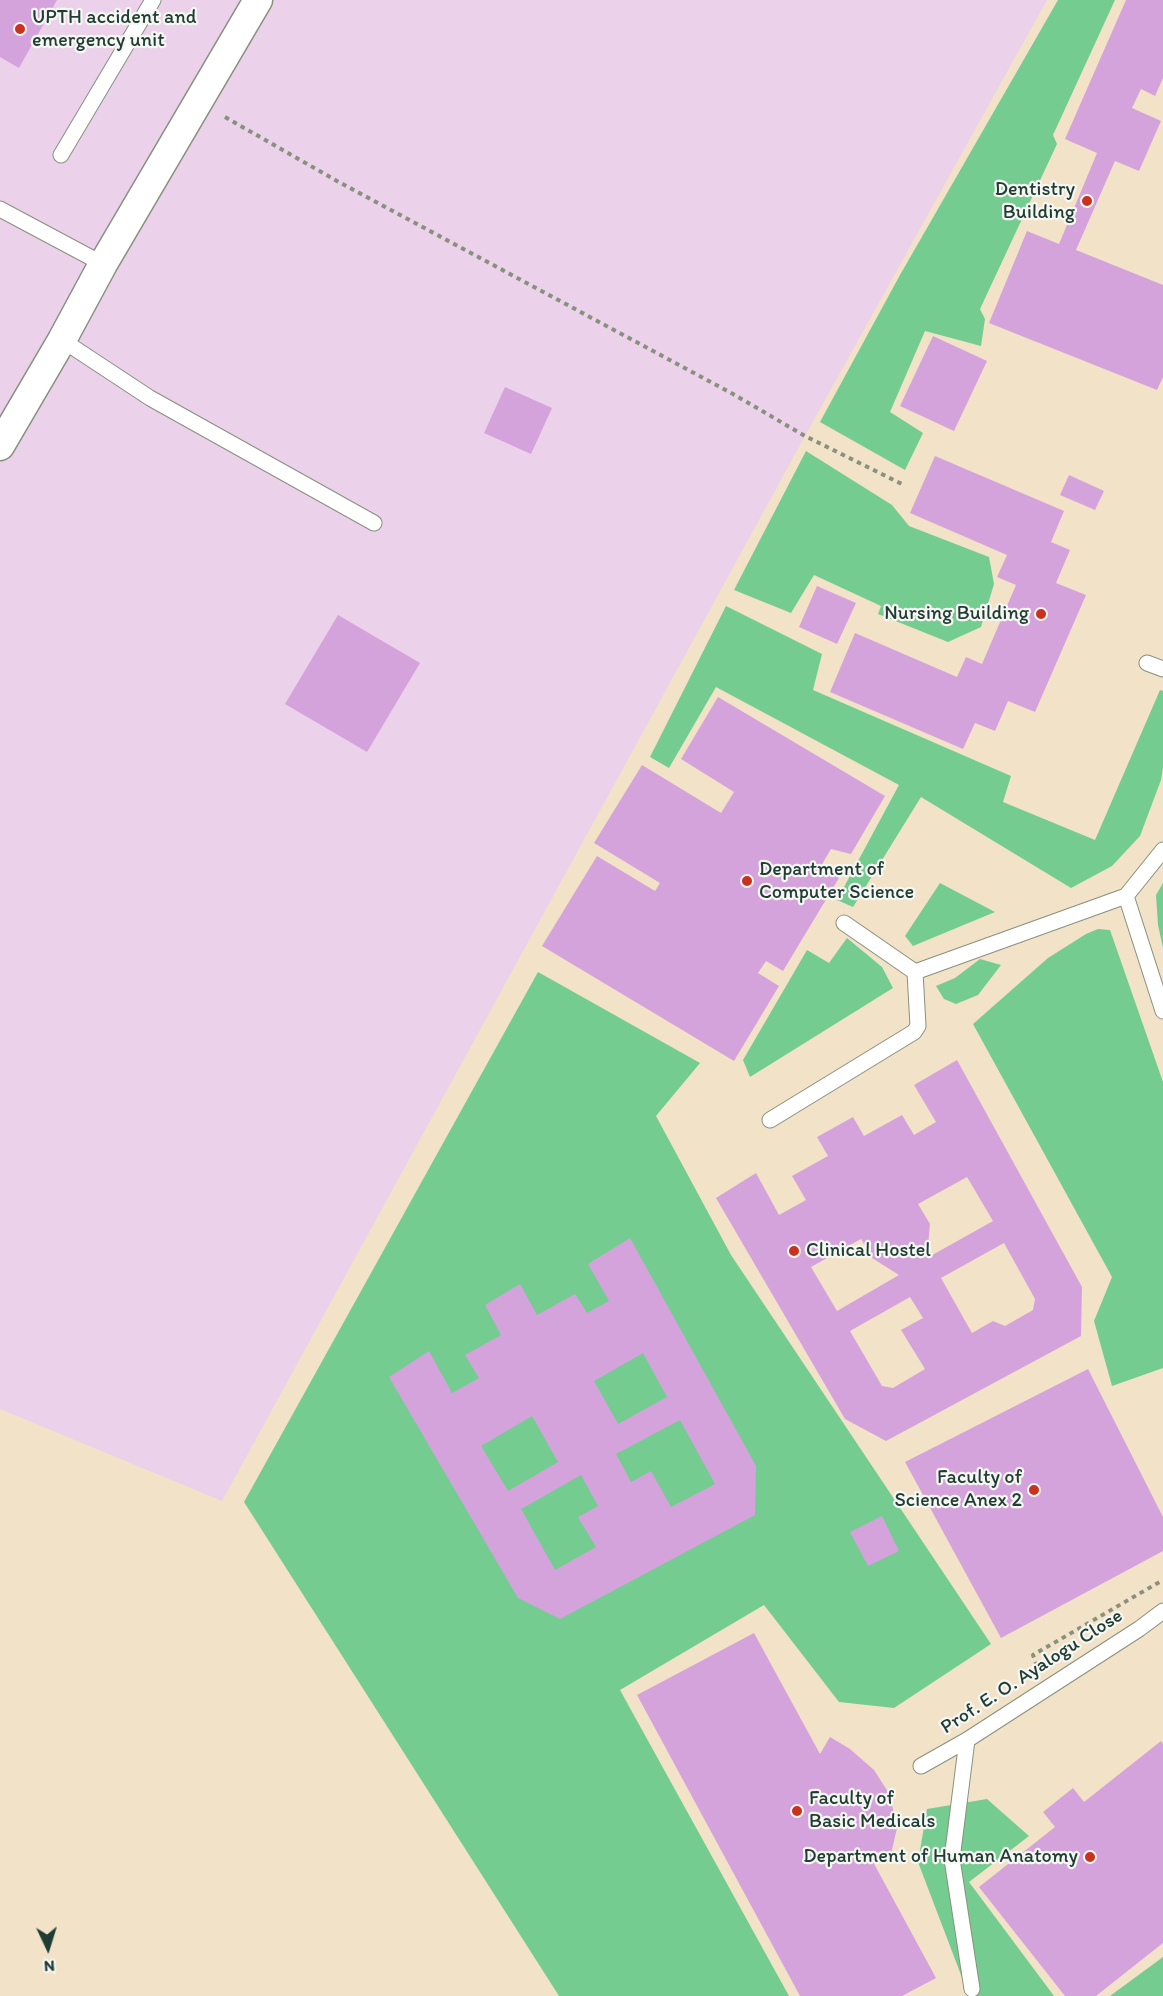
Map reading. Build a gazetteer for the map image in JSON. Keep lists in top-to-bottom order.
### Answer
{
  "streets": {
    "lane": ["Prof. E. O. Ayalogu Close"]
  },
  "places": [
    "UPTH accident and emergency unit",
    "Dentistry Building",
    "Nursing Building",
    "Department of Computer Science",
    "Clinical Hostel",
    "Faculty of Science Anex 2",
    "Faculty of Basic Medicals",
    "Department of Human Anatomy"
  ],
  "north": "bottom"
}
